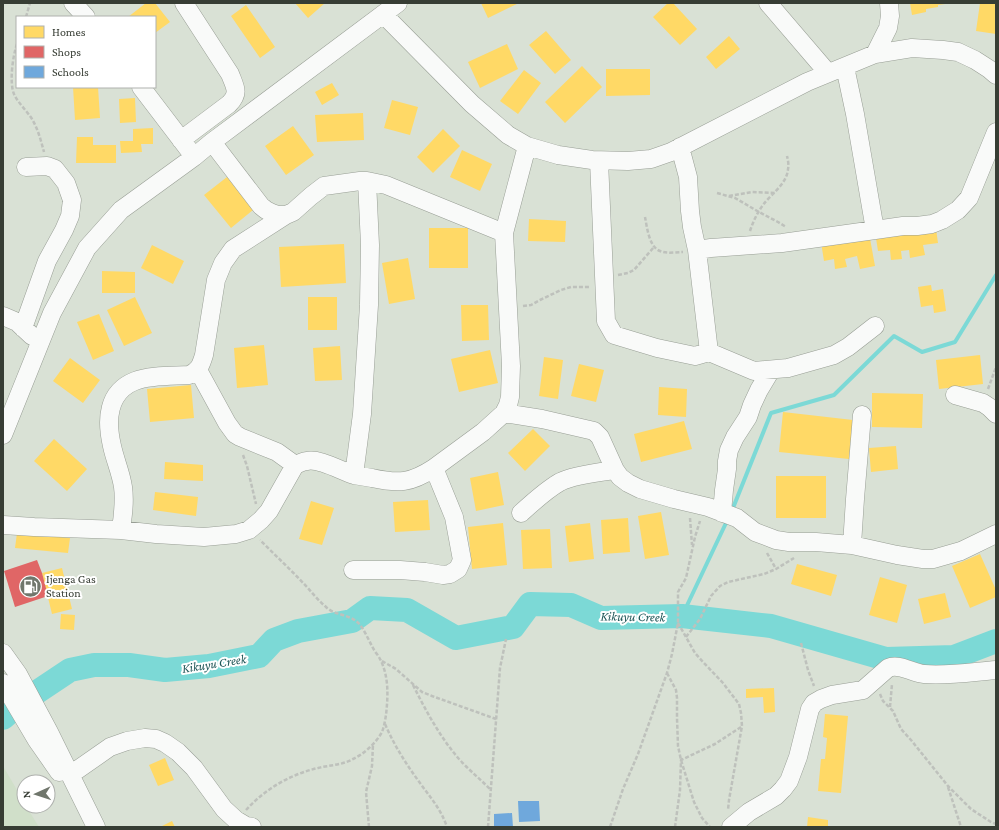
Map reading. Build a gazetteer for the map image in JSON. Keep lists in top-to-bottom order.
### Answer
{
  "water": ["Kikuyu Creek"],
  "places": {
    "fuel station": ["Ijenga Gas Station"]
  },
  "legend": ["Homes", "Shops", "Schools"],
  "north": "left"
}
